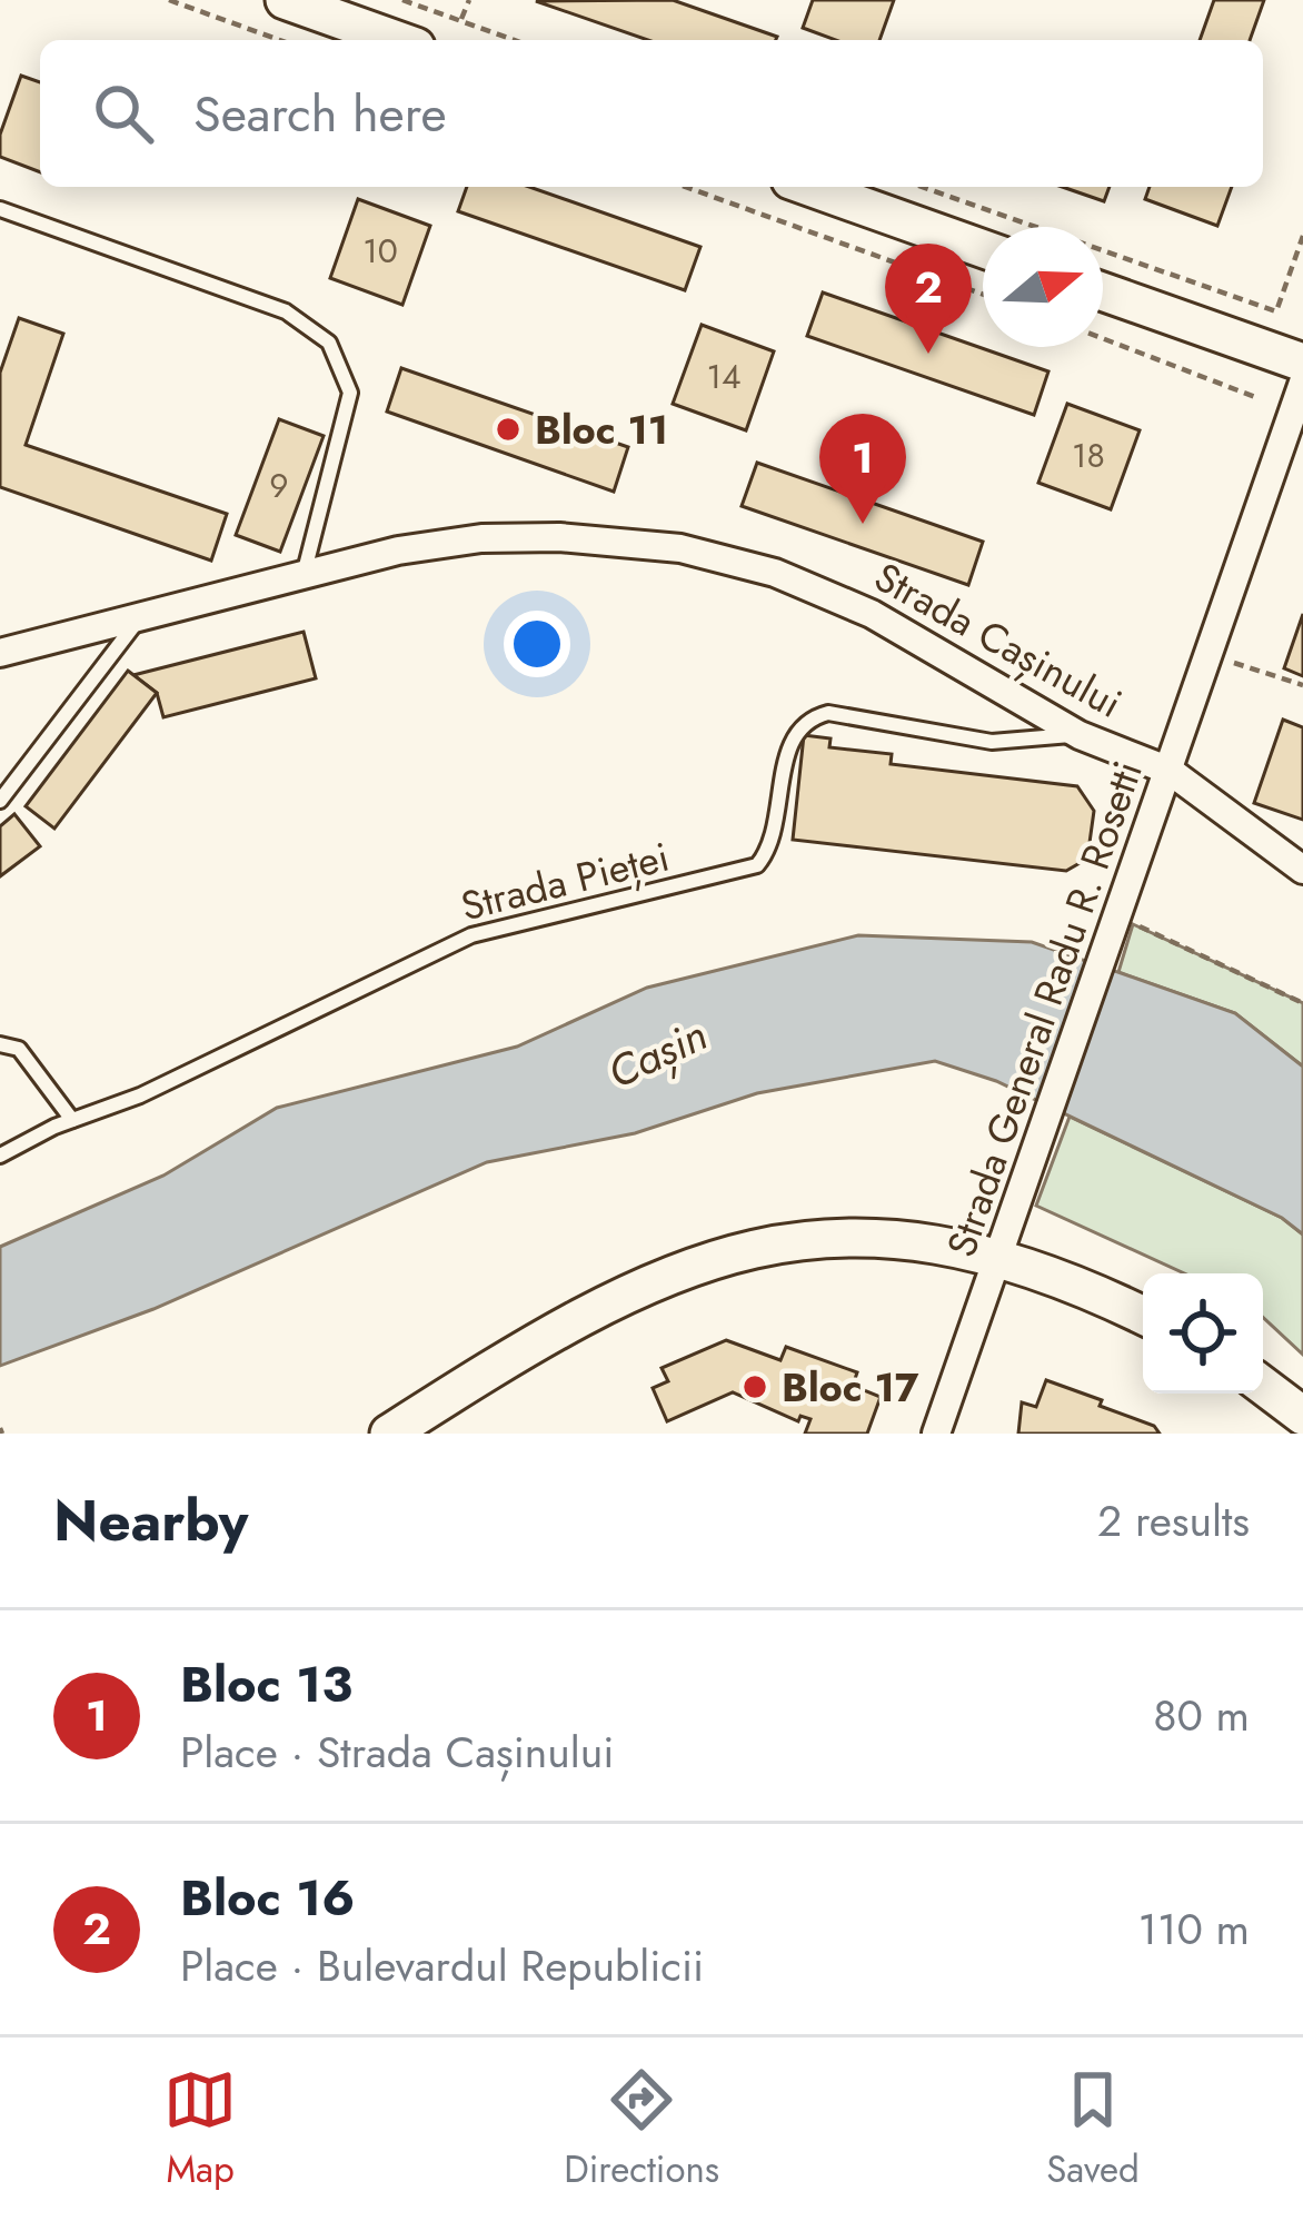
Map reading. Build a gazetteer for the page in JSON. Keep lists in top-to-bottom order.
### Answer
{
  "streets": {
    "street": ["Strada Cașinului", "Strada General Radu R. Rosetti"],
    "lane": ["Strada Pieței"]
  },
  "crossings": [
    ["Strada Cașinului", "Strada Pieței"],
    ["Strada Cașinului", "Strada General Radu R. Rosetti"]
  ],
  "water": ["Cașin"],
  "places": ["Bloc 11", "Bloc 17"],
  "house_numbers": [
    "10",
    "14",
    "18",
    "9"
  ],
  "north": "right",
  "page": {
    "search": "Search here",
    "pins": ["2", "1"],
    "heading": ["Nearby", "2 results"],
    "list": [
      {
        "mark": "1",
        "name": "Bloc 13",
        "note": "Place · Strada Cașinului",
        "value": "80 m"
      },
      {
        "mark": "2",
        "name": "Bloc 16",
        "note": "Place · Bulevardul Republicii",
        "value": "110 m"
      }
    ],
    "nav": ["Map", "Directions", "Saved"]
  }
}
